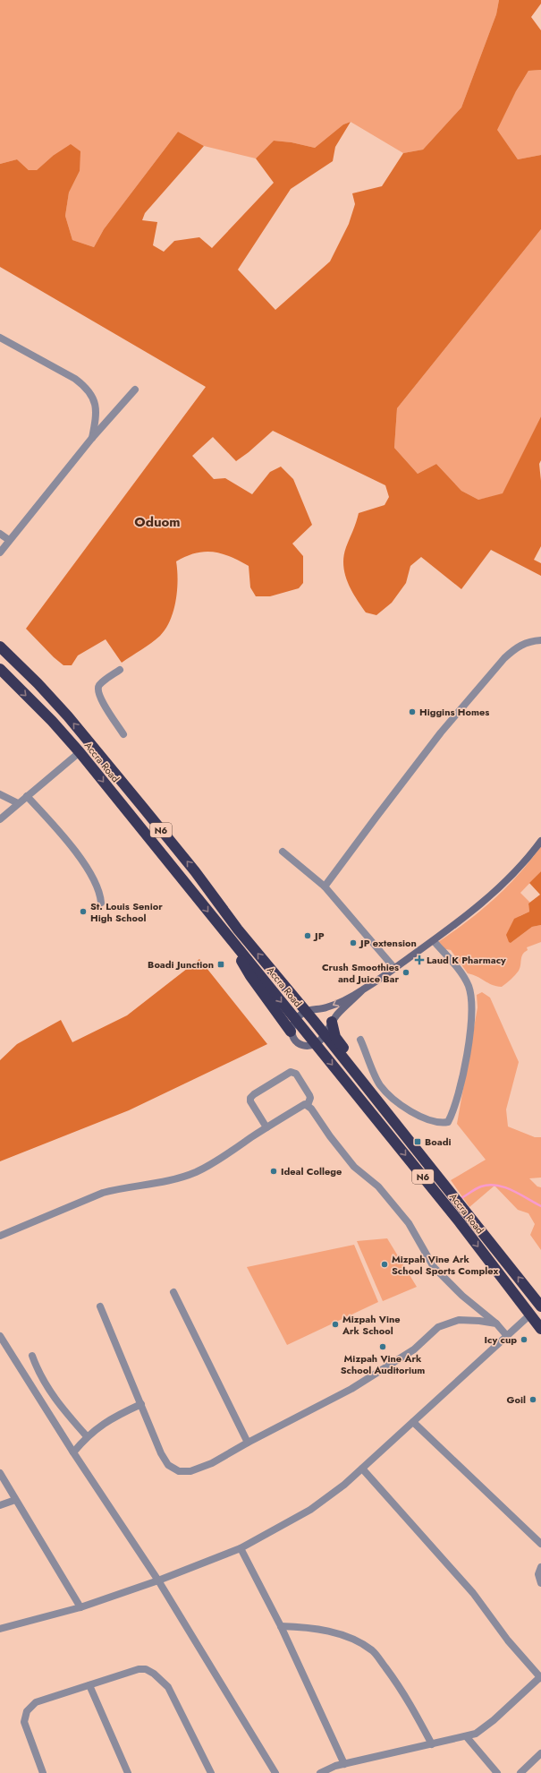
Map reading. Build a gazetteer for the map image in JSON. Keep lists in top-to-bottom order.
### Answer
{
  "streets": {
    "highway": ["Accra Road", "N6"]
  },
  "districts": ["Oduom"],
  "places": {
    "other": [
      "Higgins Homes",
      "St. Louis Senior High School",
      "JP",
      "JP extension",
      "Crush Smoothies and Juice Bar",
      "Ideal College",
      "Mizpah Vine Ark School Sports Complex",
      "Mizpah Vine Ark School",
      "Icy cup",
      "Mizpah Vine Ark School Auditorium",
      "Goil"
    ],
    "health": ["Laud K Pharmacy"],
    "transit": ["Boadi Junction", "Boadi"]
  }
}
